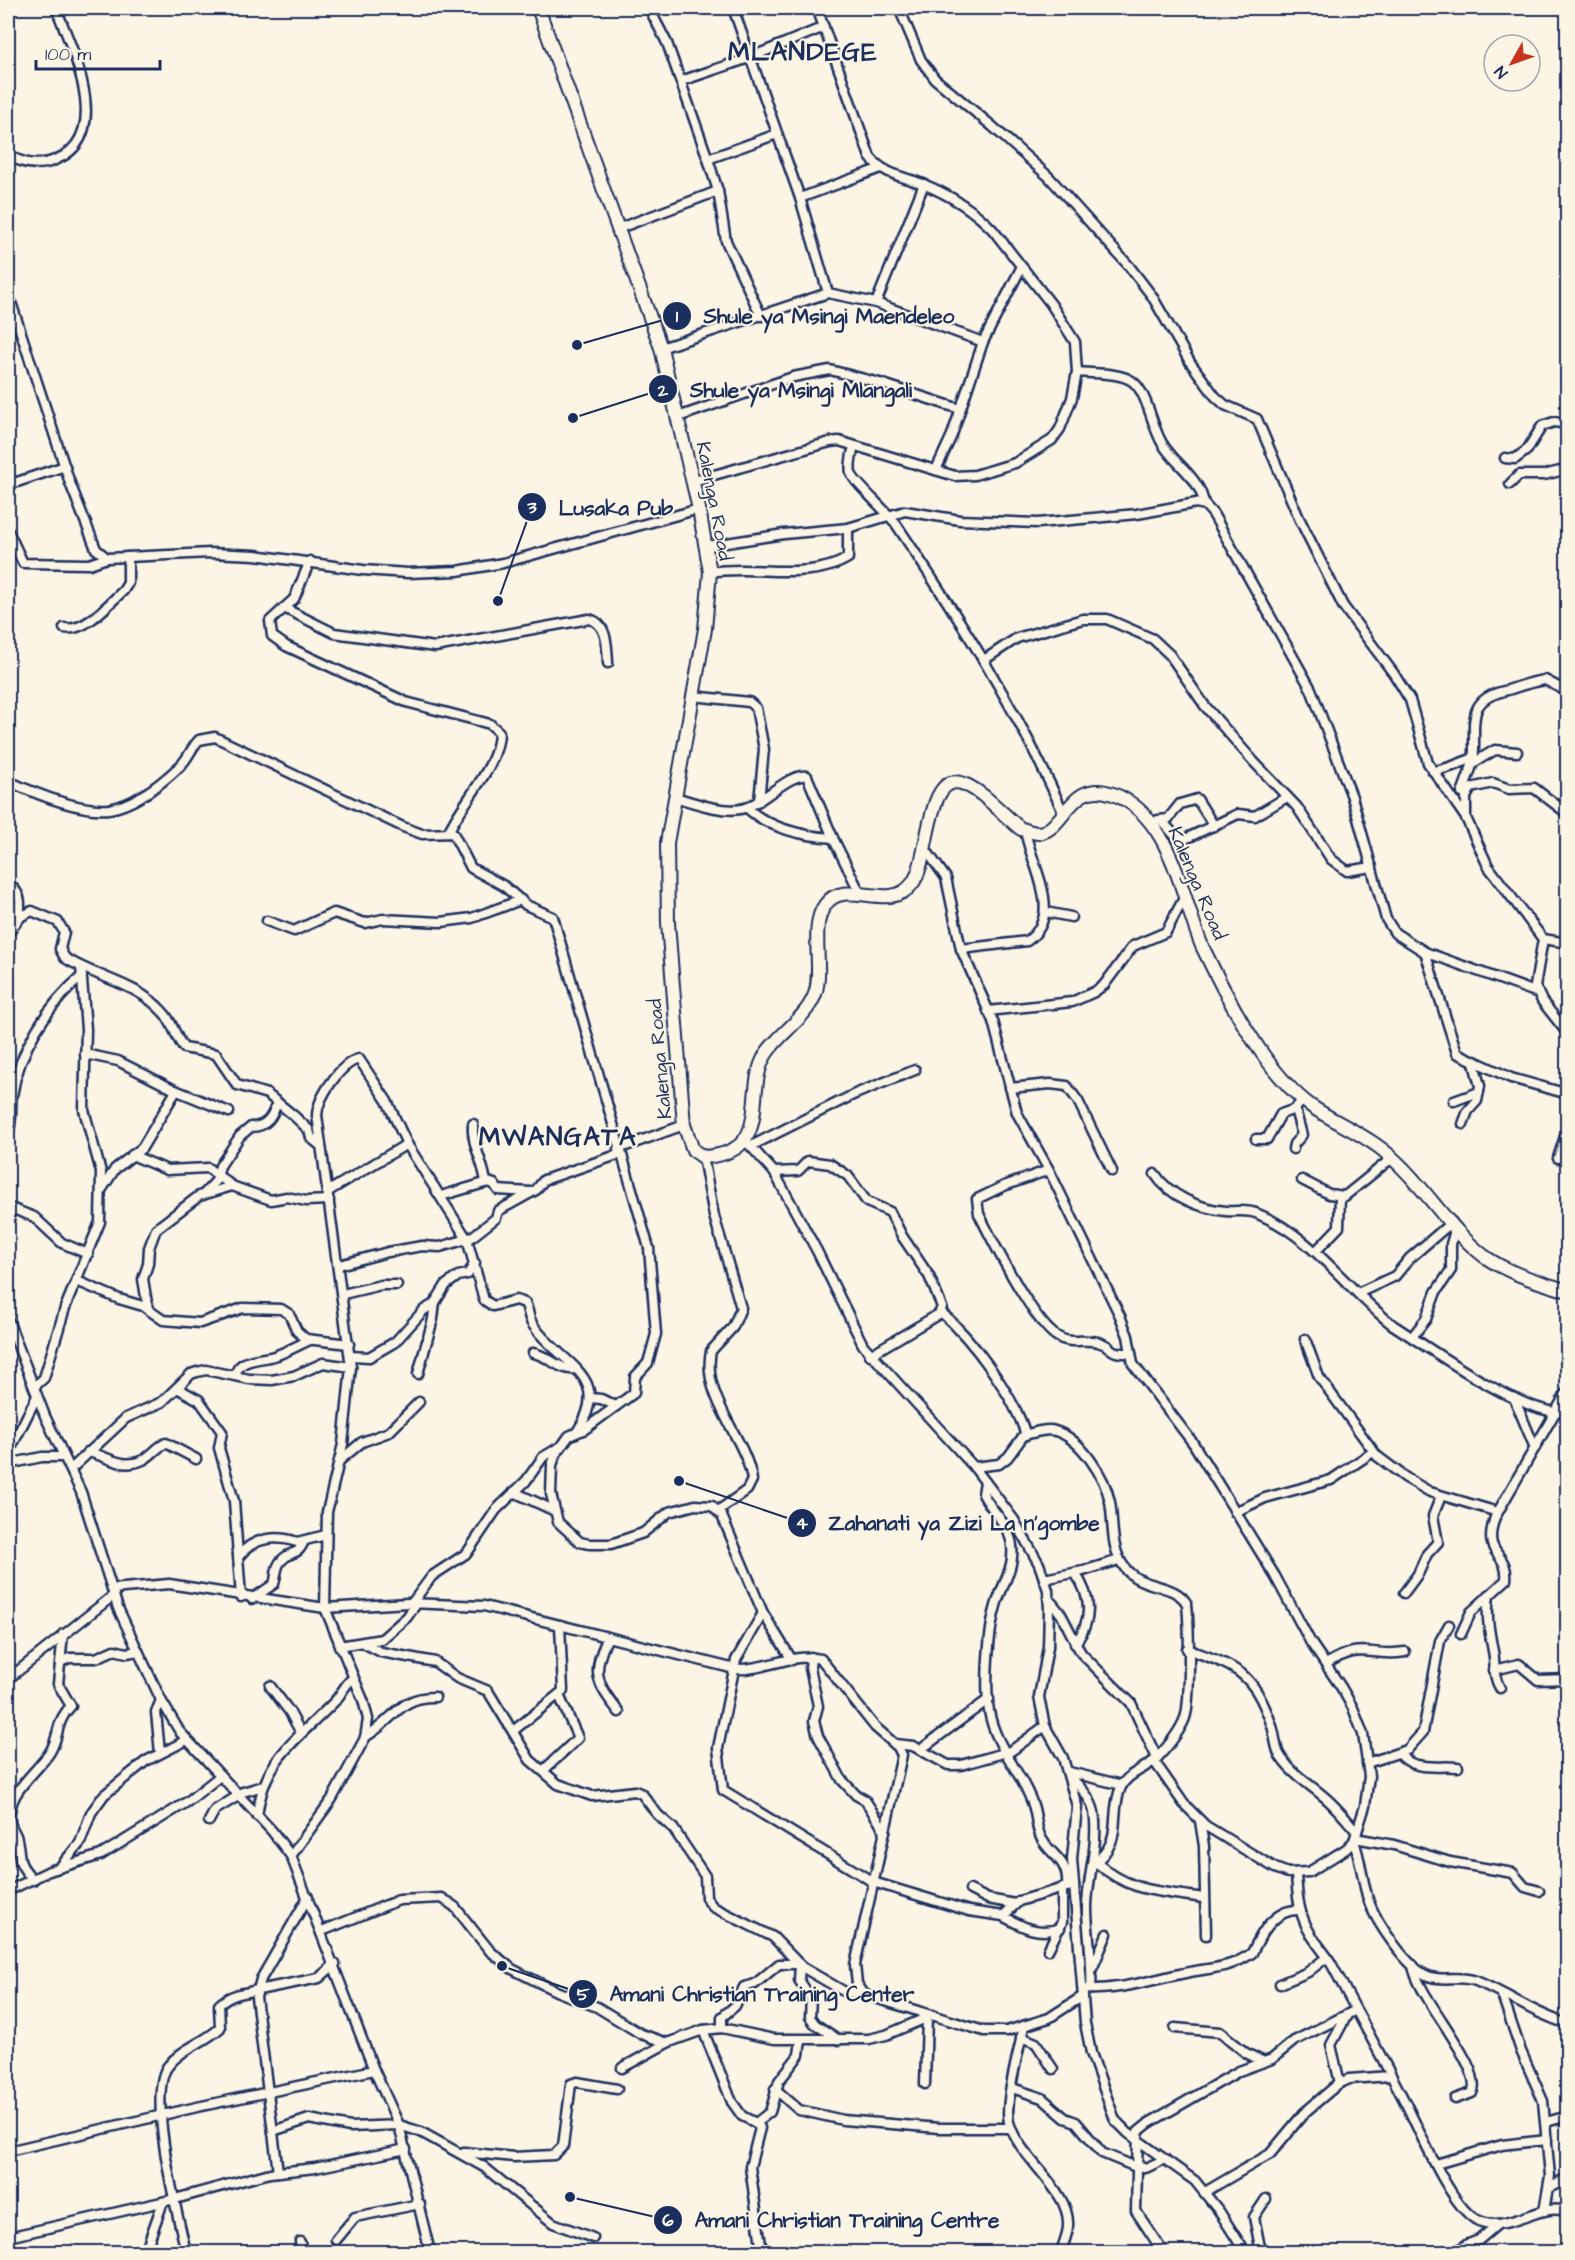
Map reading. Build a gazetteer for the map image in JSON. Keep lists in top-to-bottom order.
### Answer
{
  "streets": {
    "main road": ["Kalenga Road"]
  },
  "districts": ["MLANDEGE", "MWANGATA"],
  "places": [
    "Shule ya Msingi Maendeleo",
    "Shule ya Msingi Mlangali",
    "Lusaka Pub",
    "Zahanati ya Zizi La n'gombe",
    "Amani Christian Training Center",
    "Amani Christian Training Centre"
  ],
  "scale_bar": "100 m",
  "north": "bottom left"
}
